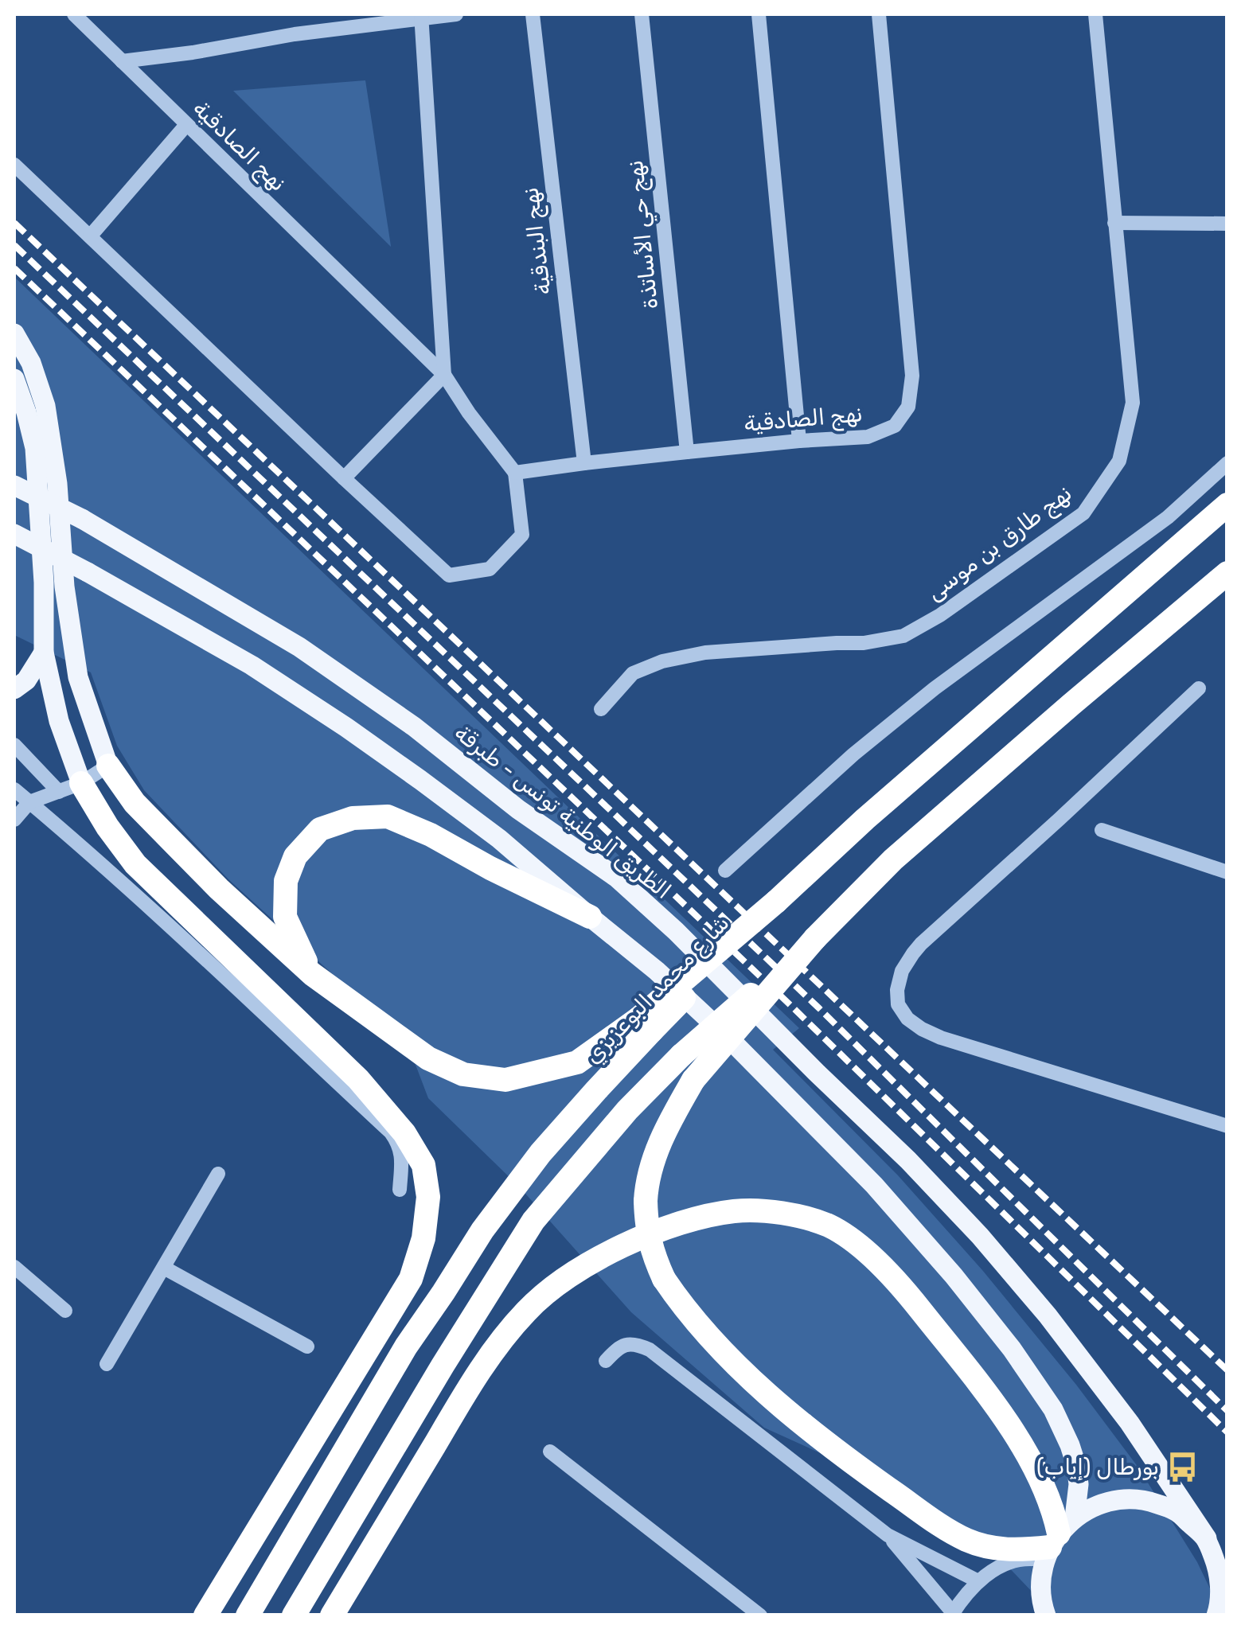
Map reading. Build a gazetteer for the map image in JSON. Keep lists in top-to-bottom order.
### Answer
{
  "streets": {
    "highway": ["شارع محمد البوعزيزي"],
    "main road": ["الطريق الوطنية تونس - طبرقة"],
    "street": [
      "نهج الصادقية",
      "نهج حي الأساتذة",
      "نهج البندقية",
      "نهج طارق بن موسى"
    ]
  },
  "crossings": [
    ["نهج الصادقية", "نهج حي الأساتذة"],
    ["نهج الصادقية", "نهج البندقية"]
  ],
  "places": {
    "bus stop": ["بورطال (إياب)"]
  }
}
